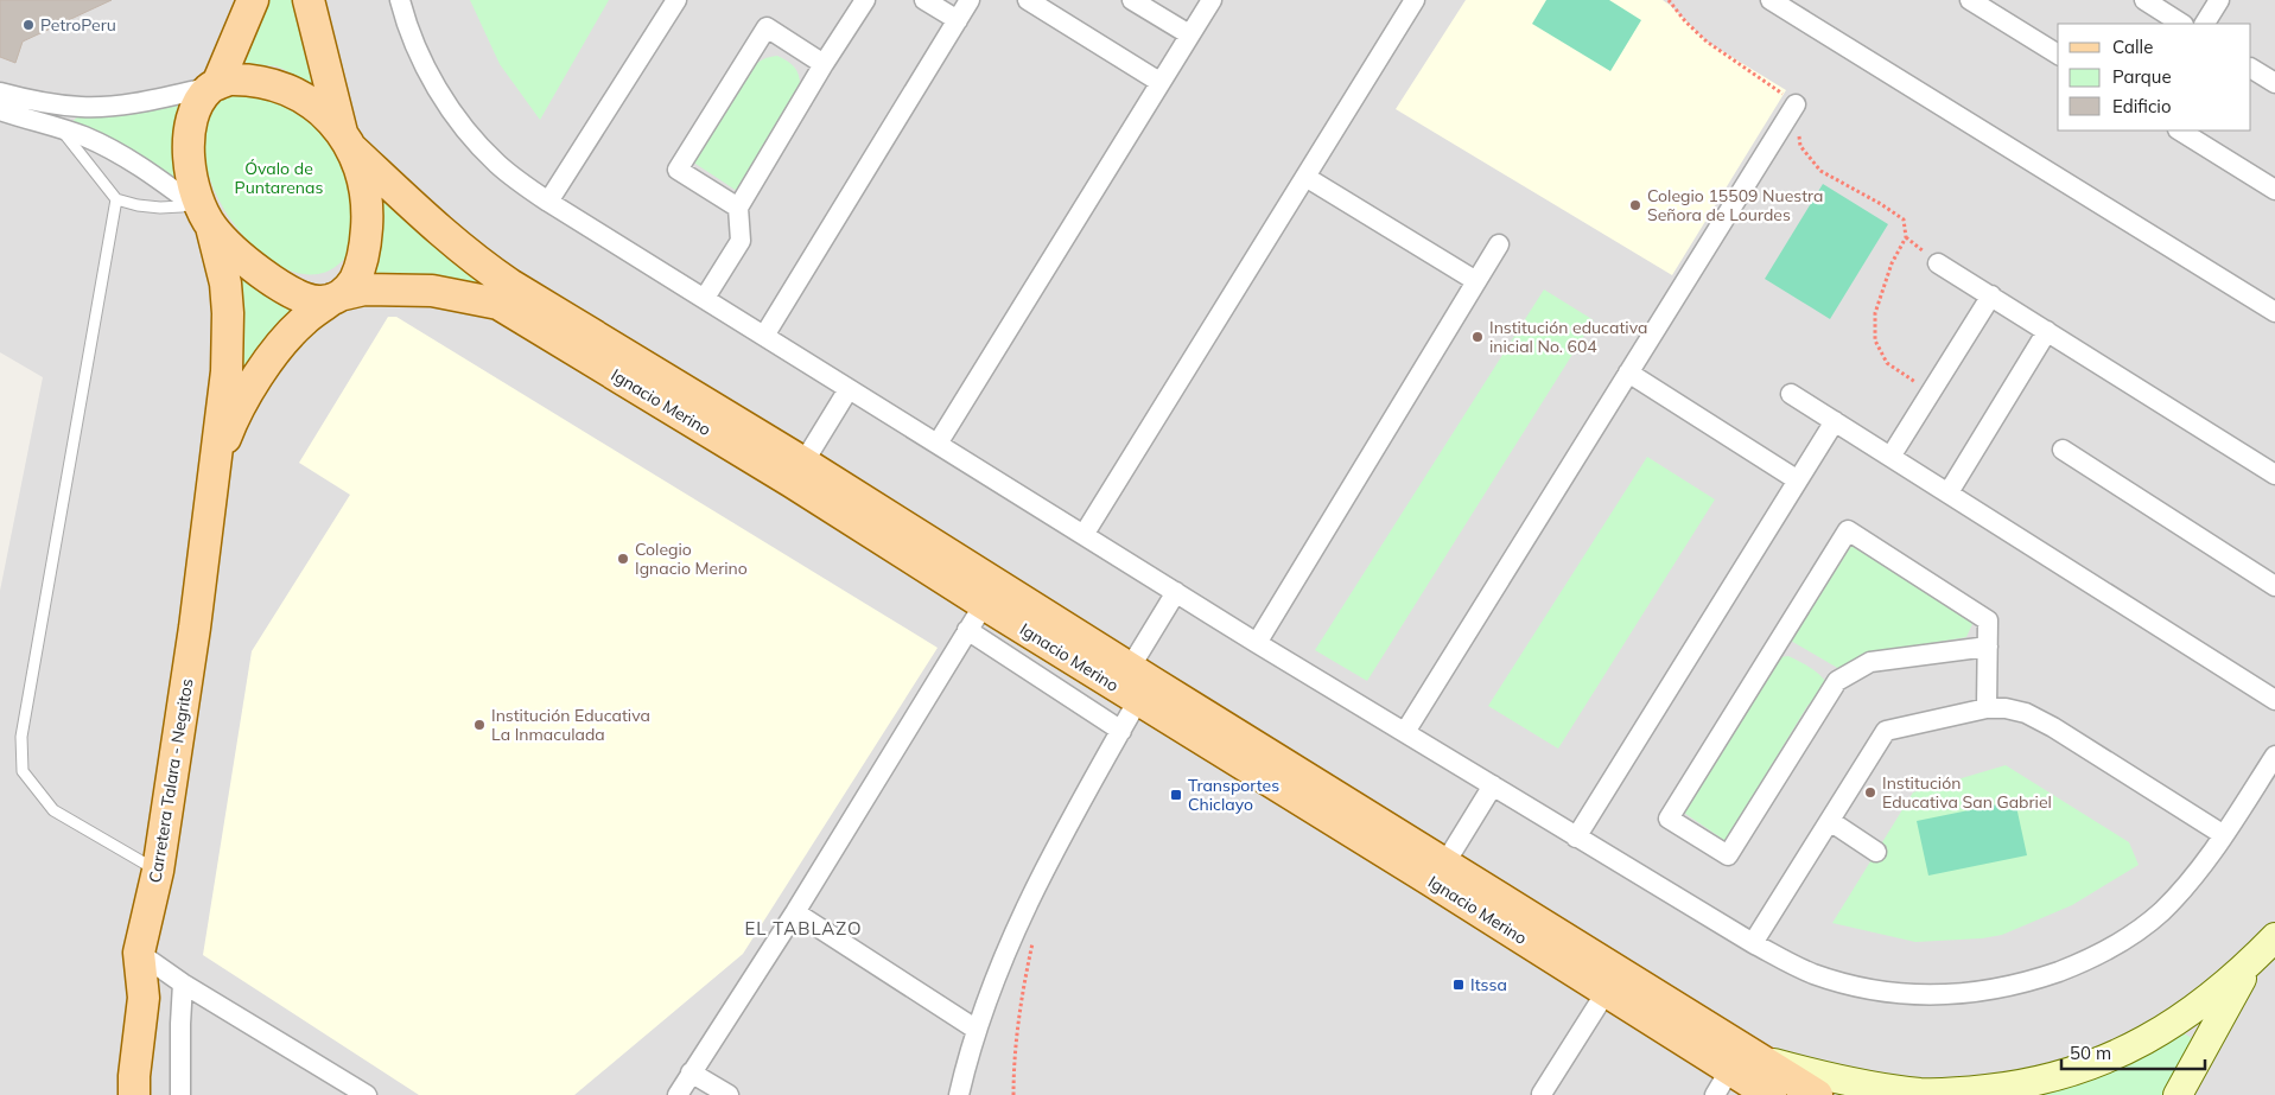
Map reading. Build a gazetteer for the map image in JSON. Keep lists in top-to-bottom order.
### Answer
{
  "streets": {
    "main road": ["Ignacio Merino", "Carretera Talara - Negritos"]
  },
  "districts": ["EL TABLAZO"],
  "parks": ["Óvalo de Puntarenas"],
  "places": {
    "other": [
      "PetroPeru",
      "Colegio 15509 Nuestra Señora de Lourdes",
      "Institución educativa inicial No. 604",
      "Colegio Ignacio Merino",
      "Institución Educativa La Inmaculada",
      "Institución Educativa San Gabriel"
    ],
    "transit": ["Transportes Chiclayo", "Itssa"]
  },
  "legend": ["Calle", "Parque", "Edificio"],
  "scale_bar": "50 m"
}
